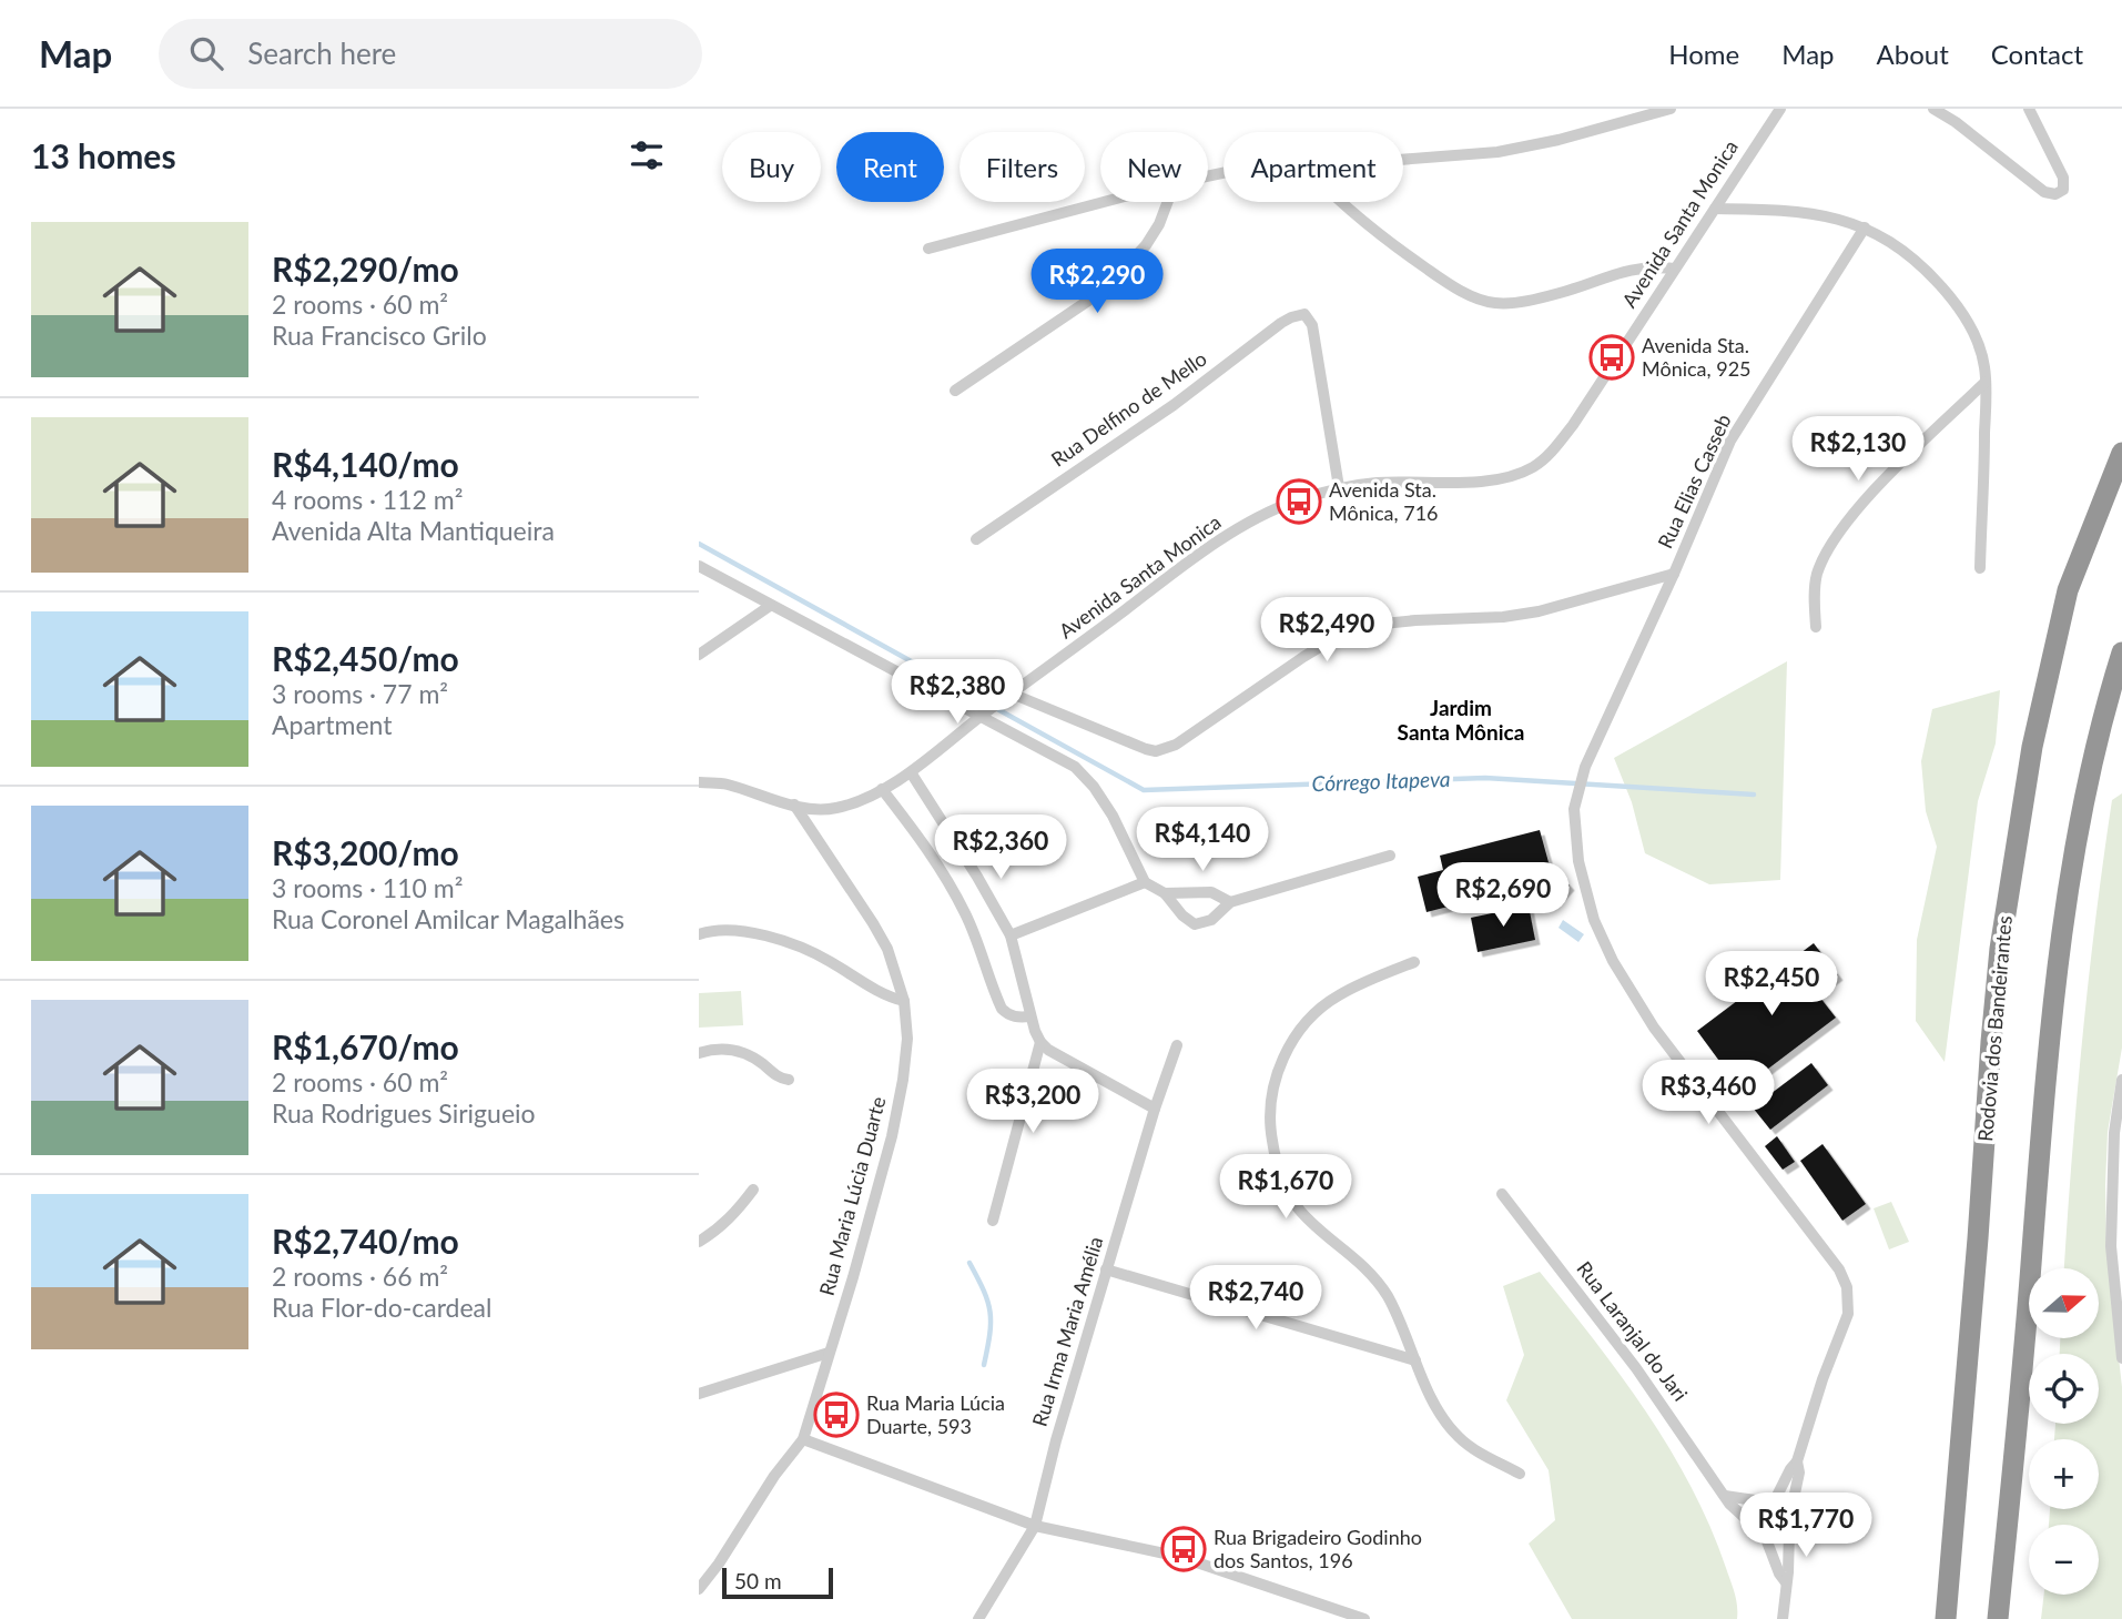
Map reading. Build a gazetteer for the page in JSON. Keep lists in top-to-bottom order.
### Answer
{
  "streets": {
    "highway": ["Rodovia dos Bandeirantes"],
    "street": [
      "Avenida Santa Monica",
      "Rua Delfino de Mello",
      "Rua Elias Casseb",
      "Rua Maria Lúcia Duarte",
      "Rua Irma Maria Amélia",
      "Rua Laranjal do Jari"
    ]
  },
  "crossings": [
    ["Avenida Santa Monica", "Rua Delfino de Mello"],
    ["Avenida Santa Monica", "Rua Maria Lúcia Duarte"]
  ],
  "districts": ["Jardim Santa Mônica"],
  "water": ["Córrego Itapeva"],
  "places": {
    "bus stop": [
      "Avenida Sta. Mônica, 925",
      "Avenida Sta. Mônica, 716",
      "Rua Maria Lúcia Duarte, 593",
      "Rua Brigadeiro Godinho dos Santos, 196"
    ]
  },
  "scale_bar": "50 m",
  "north": "right",
  "page": {
    "header": "Map",
    "search": "Search here",
    "nav": [
      "Home",
      "Map",
      "About",
      "Contact"
    ],
    "heading": "13 homes",
    "chip": [
      "Buy",
      "Rent",
      "Filters",
      "New",
      "Apartment"
    ],
    "list": [
      {
        "name": "R$2,290/mo",
        "note": "2 rooms · 60 m² · Rua Francisco Grilo"
      },
      {
        "name": "R$4,140/mo",
        "note": "4 rooms · 112 m² · Avenida Alta Mantiqueira"
      },
      {
        "name": "R$2,450/mo",
        "note": "3 rooms · 77 m² · Apartment"
      },
      {
        "name": "R$3,200/mo",
        "note": "3 rooms · 110 m² · Rua Coronel Amilcar Magalhães"
      },
      {
        "name": "R$1,670/mo",
        "note": "2 rooms · 60 m² · Rua Rodrigues Sirigueio"
      },
      {
        "name": "R$2,740/mo",
        "note": "2 rooms · 66 m² · Rua Flor-do-cardeal"
      }
    ],
    "price": [
      "R$2,290",
      "R$2,130",
      "R$2,490",
      "R$2,380",
      "R$4,140",
      "R$2,360",
      "R$2,690",
      "R$2,450",
      "R$3,460",
      "R$3,200",
      "R$1,670",
      "R$2,740",
      "R$1,770"
    ],
    "map_buttons": ["+", "−"],
    "scale": "50 m"
  }
}
